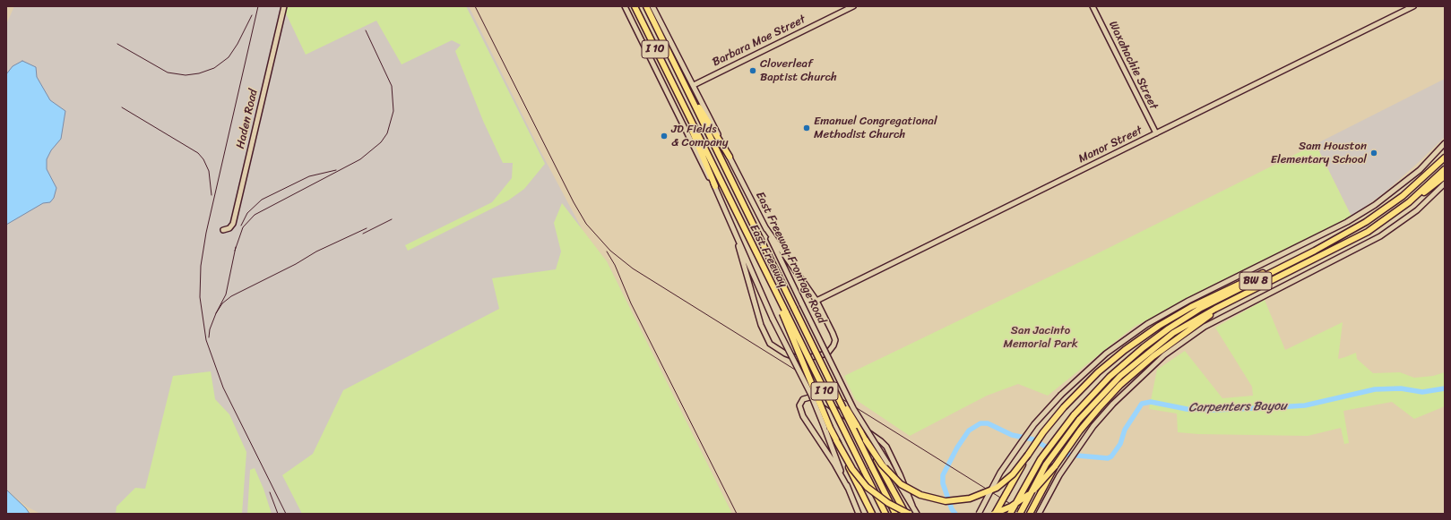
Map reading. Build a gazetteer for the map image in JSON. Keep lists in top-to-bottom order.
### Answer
{
  "streets": {
    "highway": ["I 10", "East Freeway", "BW 8"],
    "main road": [
      "Barbara Mae Street",
      "Waxahachie Street",
      "Haden Road",
      "Manor Street",
      "East Freeway Frontage Road"
    ]
  },
  "crossings": [
    ["Barbara Mae Street", "East Freeway Frontage Road"],
    ["Waxahachie Street", "Manor Street"]
  ],
  "water": ["Carpenters Bayou"],
  "parks": ["San Jacinto Memorial Park"],
  "places": [
    "Cloverleaf Baptist Church",
    "Emanuel Congregational Methodist Church",
    "JD Fields & Company",
    "Sam Houston Elementary School"
  ]
}
